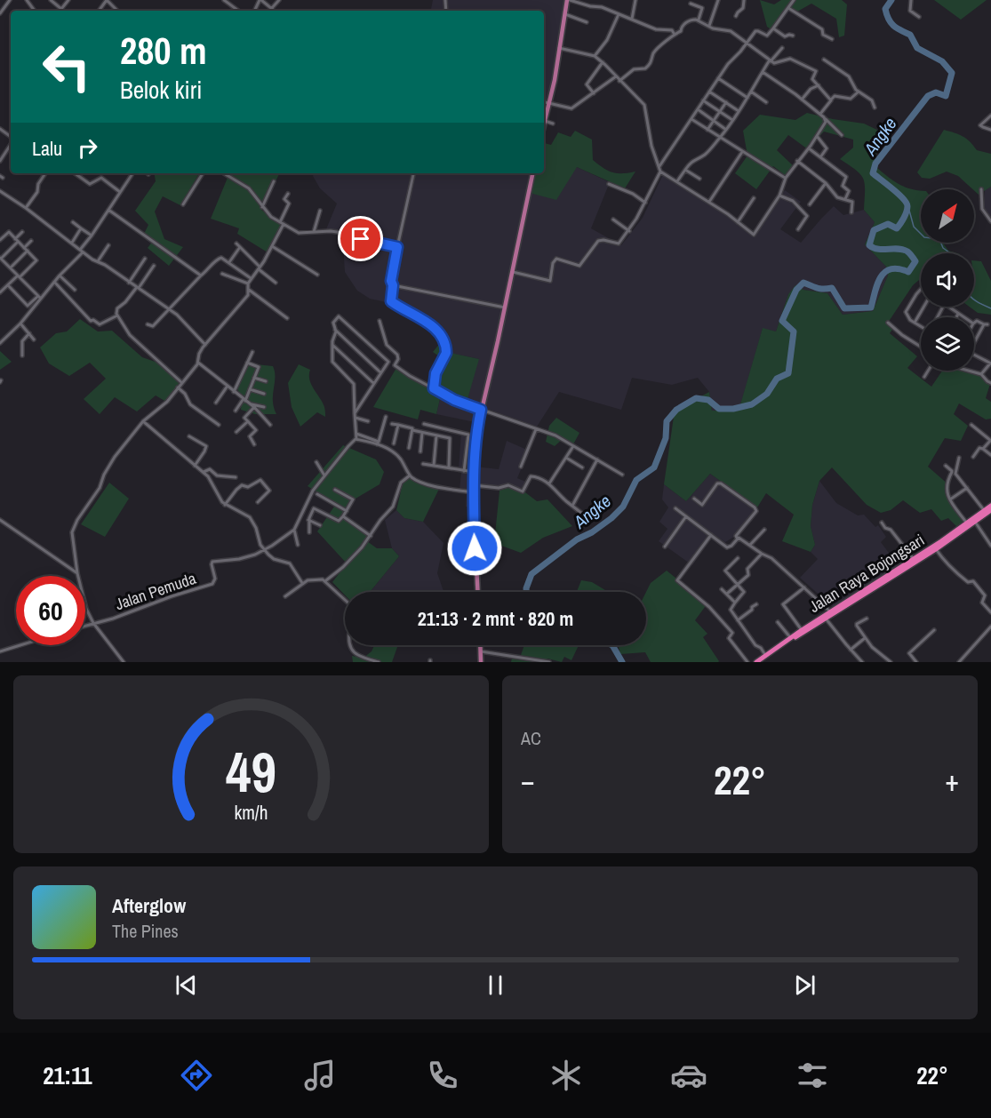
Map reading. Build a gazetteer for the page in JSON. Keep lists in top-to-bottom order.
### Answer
{
  "streets": {
    "highway": ["Jalan Raya Bojongsari"],
    "street": ["Jalan Pemuda"]
  },
  "water": ["Angke"],
  "north": "top right",
  "page": {
    "turn": ["280 m", "Belok kiri"],
    "then": "Lalu",
    "limit": "60",
    "trip": "21:13 · 2 mnt · 820 m",
    "tile": "AC",
    "heat": ["−", "22°", "+"],
    "song": ["Afterglow", "The Pines"],
    "tabs": ["21:11", "22°"],
    "gauge": ["49", "km/h"]
  }
}
